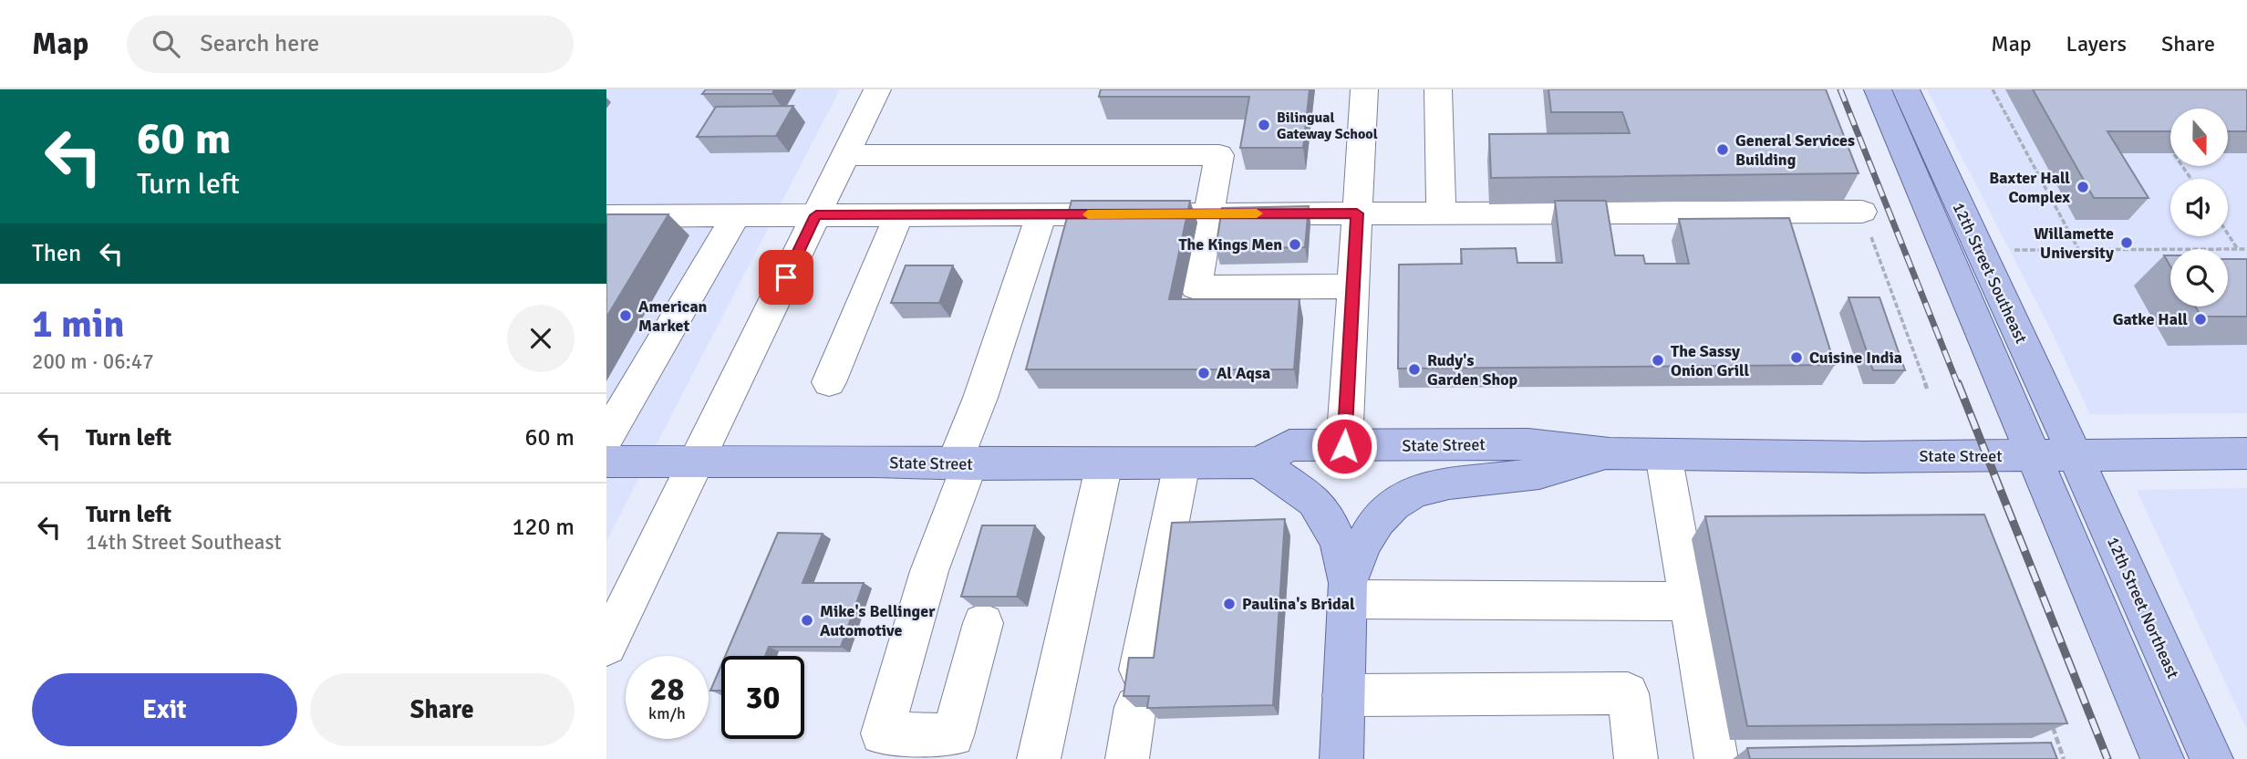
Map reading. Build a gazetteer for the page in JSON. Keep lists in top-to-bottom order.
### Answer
{
  "streets": {
    "main road": ["12th Street Southeast", "State Street", "12th Street Northeast"]
  },
  "crossings": [
    ["12th Street Southeast", "State Street"],
    ["12th Street Southeast", "12th Street Northeast"],
    ["State Street", "12th Street Northeast"]
  ],
  "places": [
    "Bilingual Gateway School",
    "General Services Building",
    "Baxter Hall Complex",
    "Willamette University",
    "The Kings Men",
    "American Market",
    "Gatke Hall",
    "Cuisine India",
    "The Sassy Onion Grill",
    "Rudy's Garden Shop",
    "Al Aqsa",
    "Paulina's Bridal",
    "Mike's Bellinger Automotive"
  ],
  "north": "bottom",
  "page": {
    "header": "Map",
    "search": "Search here",
    "nav": ["Map", "Layers", "Share"],
    "turn": ["60 m", "Turn left"],
    "then": "Then",
    "heading": ["1 min", "200 m · 06:47"],
    "list": [
      {
        "name": "Turn left",
        "value": "60 m"
      },
      {
        "name": "Turn left",
        "note": "14th Street Southeast",
        "value": "120 m"
      }
    ],
    "speed": "28 km/h",
    "limit": "30",
    "buttons": ["Exit", "Share"]
  }
}
